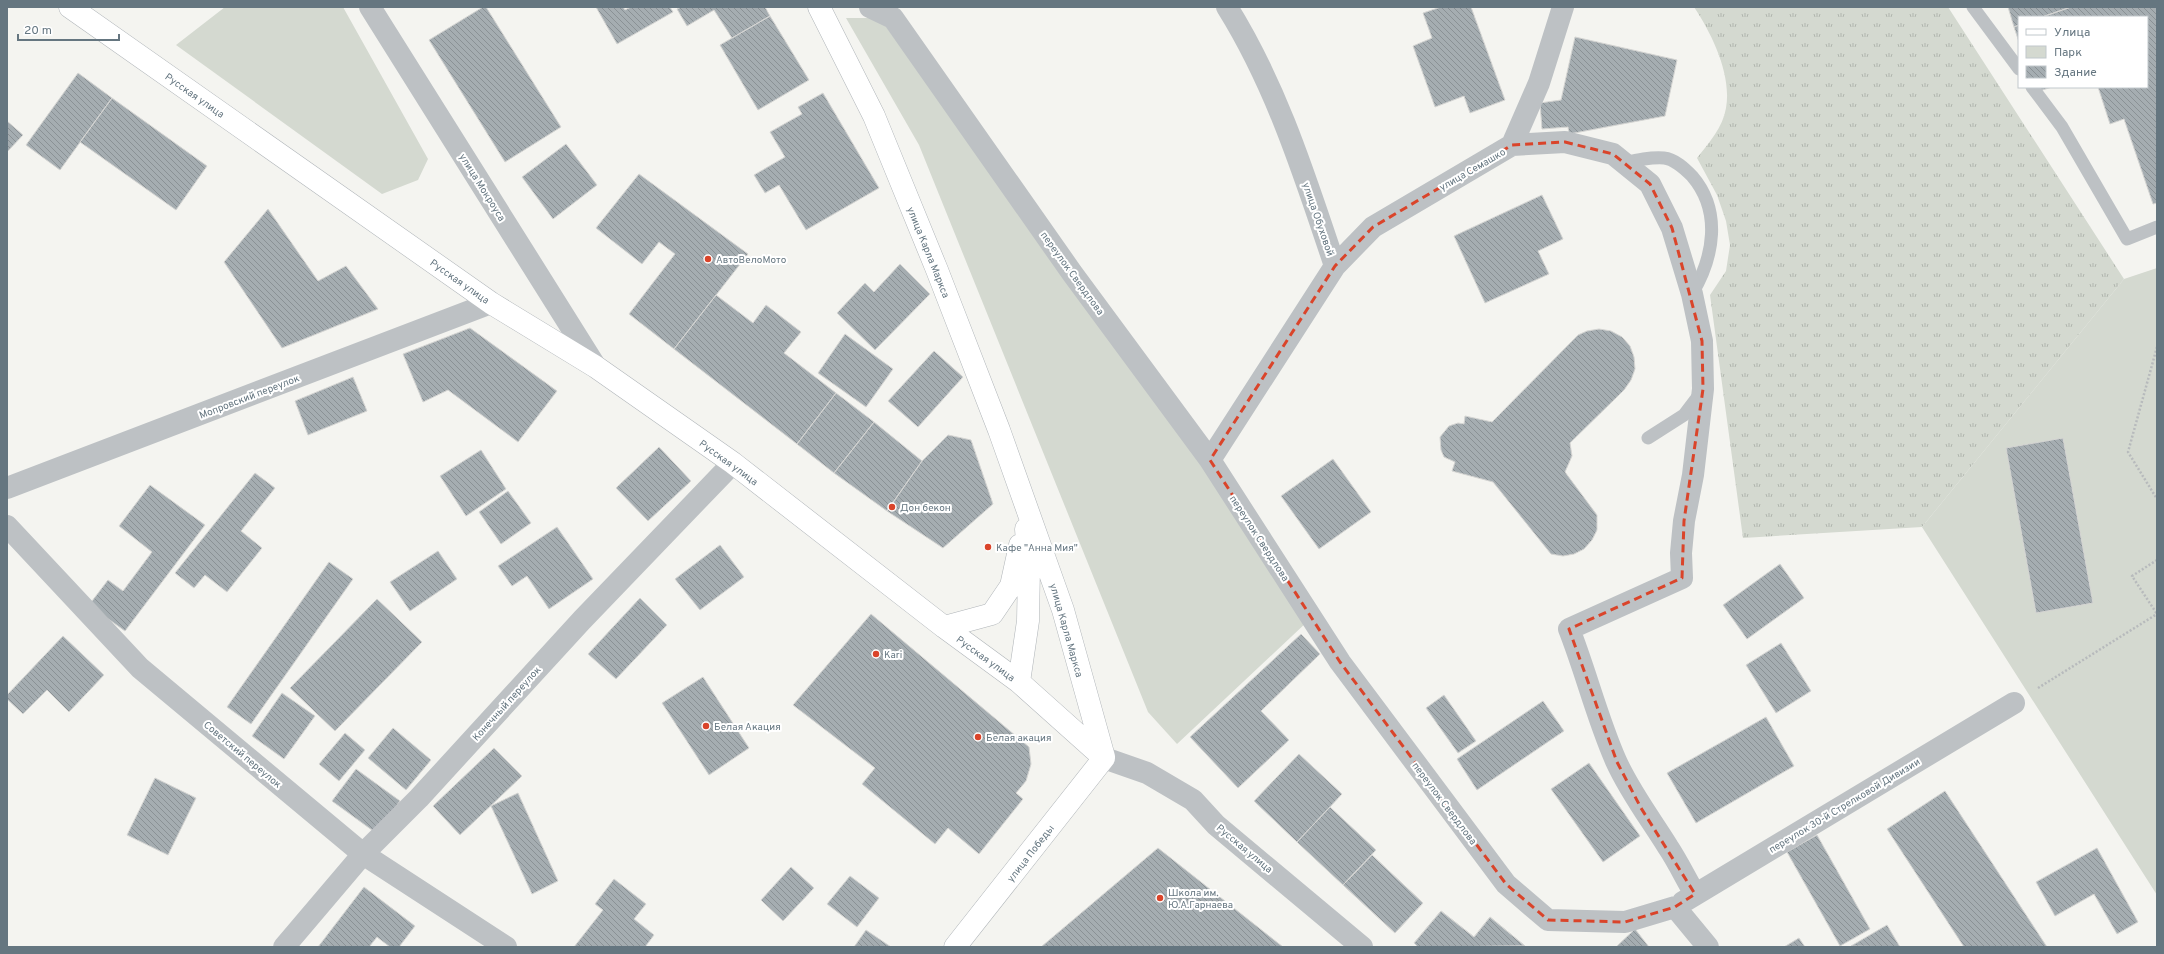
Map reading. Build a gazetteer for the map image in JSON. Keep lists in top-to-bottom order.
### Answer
{
  "streets": {
    "main road": ["Русская улица", "улица Карла Маркса", "улица Победы"],
    "street": [
      "улица Семашко",
      "улица Мокроуса",
      "улица Обуховой",
      "переулок Свердлова",
      "Мопровский переулок",
      "Конечный переулок",
      "Советский переулок",
      "переулок 30-й Стрелковой Дивизии"
    ]
  },
  "crossings": [
    ["Русская улица", "улица Мокроуса"],
    ["Русская улица", "улица Карла Маркса"],
    ["Русская улица", "Мопровский переулок"],
    ["Русская улица", "Конечный переулок"],
    ["Русская улица", "улица Победы"],
    ["улица Семашко", "улица Обуховой"],
    ["улица Обуховой", "переулок Свердлова"],
    ["улица Карла Маркса", "улица Победы"],
    ["переулок Свердлова", "переулок 30-й Стрелковой Дивизии"],
    ["Конечный переулок", "Советский переулок"]
  ],
  "places": [
    "АвтоВелоМото",
    "Дон бекон",
    "Кафе \"Анна Мия\"",
    "Kari",
    "Белая Акация",
    "Белая акация",
    "Школа им. Ю.А.Гарнаева"
  ],
  "legend": ["Улица", "Парк", "Здание"],
  "scale_bar": "20 m"
}
